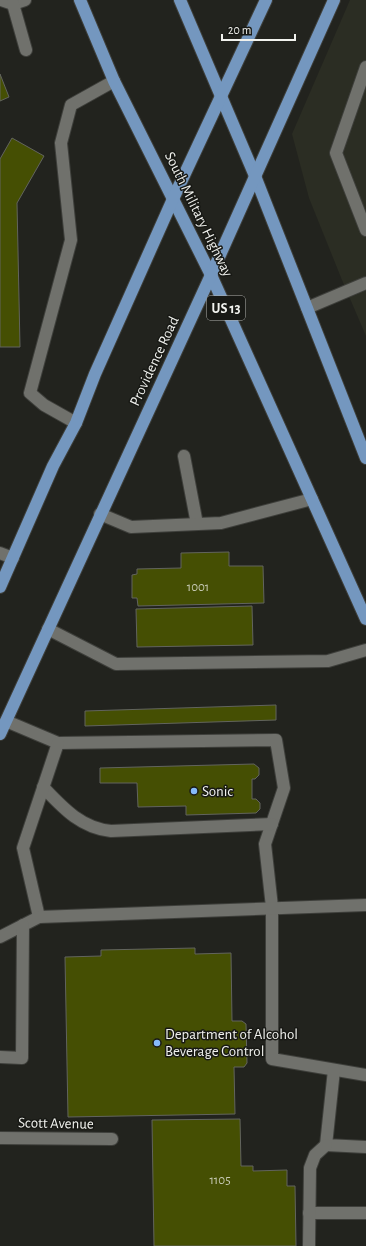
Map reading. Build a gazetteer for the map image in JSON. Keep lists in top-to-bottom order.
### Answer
{
  "streets": {
    "main road": ["South Military Highway", "US 13", "Providence Road"],
    "street": ["Scott Avenue"]
  },
  "crossings": [
    ["South Military Highway", "Providence Road"]
  ],
  "places": ["Sonic", "Department of Alcohol Beverage Control"],
  "house_numbers": ["1001", "1105"],
  "scale_bar": "20 m"
}
